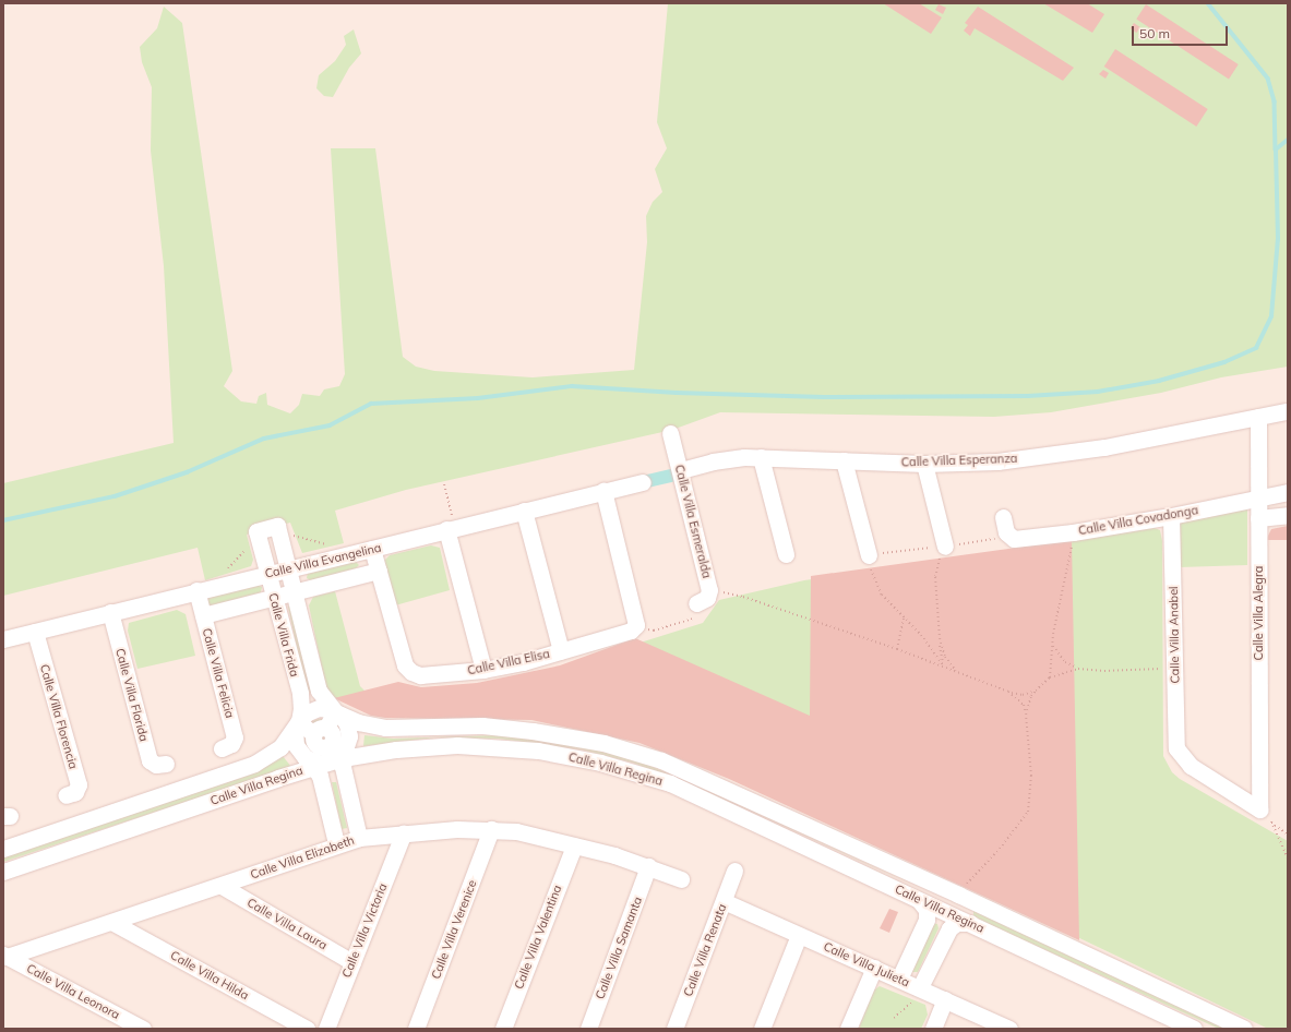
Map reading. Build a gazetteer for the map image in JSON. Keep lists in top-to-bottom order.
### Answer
{
  "streets": {
    "street": [
      "Calle Villa Esperanza",
      "Calle Villa Covadonga",
      "Calle Villa Esmeralda",
      "Calle Villa Evangelina",
      "Calle Villa Alegra",
      "Calle Villa Frida",
      "Calle Villa Anabel",
      "Calle Villa Elisa",
      "Calle Villa Felicia",
      "Calle Villa Florida",
      "Calle Villa Florencia",
      "Calle Villa Regina",
      "Calle Villa Elizabeth",
      "Calle Villa Laura",
      "Calle Villa Verenice",
      "Calle Villa Victoria",
      "Calle Villa Valentina",
      "Calle Villa Samanta",
      "Calle Villa Renata",
      "Calle Villa Julieta",
      "Calle Villa Hilda",
      "Calle Villa Leonora"
    ]
  },
  "crossings": [
    ["Calle Villa Esperanza", "Calle Villa Esmeralda"],
    ["Calle Villa Esperanza", "Calle Villa Alegra"],
    ["Calle Villa Covadonga", "Calle Villa Alegra"],
    ["Calle Villa Covadonga", "Calle Villa Anabel"],
    ["Calle Villa Evangelina", "Calle Villa Frida"],
    ["Calle Villa Evangelina", "Calle Villa Elisa"],
    ["Calle Villa Evangelina", "Calle Villa Felicia"],
    ["Calle Villa Evangelina", "Calle Villa Florida"],
    ["Calle Villa Evangelina", "Calle Villa Florencia"],
    ["Calle Villa Alegra", "Calle Villa Anabel"],
    ["Calle Villa Frida", "Calle Villa Regina"],
    ["Calle Villa Frida", "Calle Villa Elizabeth"],
    ["Calle Villa Elizabeth", "Calle Villa Laura"],
    ["Calle Villa Elizabeth", "Calle Villa Verenice"],
    ["Calle Villa Elizabeth", "Calle Villa Victoria"],
    ["Calle Villa Elizabeth", "Calle Villa Valentina"],
    ["Calle Villa Elizabeth", "Calle Villa Samanta"],
    ["Calle Villa Elizabeth", "Calle Villa Hilda"],
    ["Calle Villa Elizabeth", "Calle Villa Leonora"],
    ["Calle Villa Laura", "Calle Villa Victoria"],
    ["Calle Villa Renata", "Calle Villa Julieta"]
  ],
  "scale_bar": "50 m"
}
